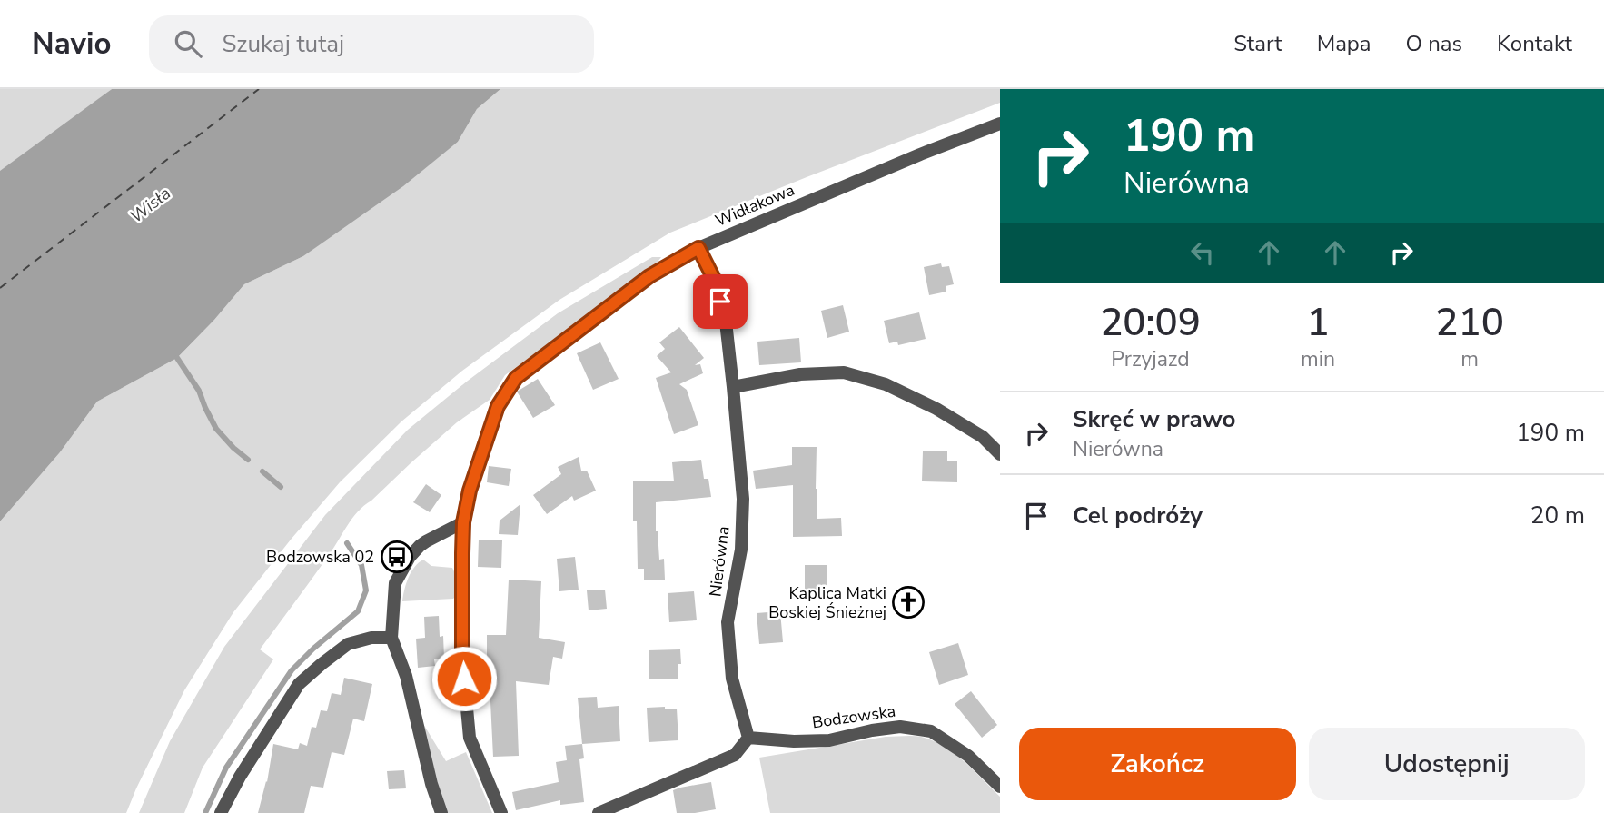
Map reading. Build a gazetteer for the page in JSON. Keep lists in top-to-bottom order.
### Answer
{
  "streets": {
    "street": ["Widłakowa", "Nierówna", "Bodzowska"]
  },
  "crossings": [
    ["Widłakowa", "Nierówna"],
    ["Nierówna", "Bodzowska"]
  ],
  "water": ["Wisła"],
  "places": {
    "bus stop": ["Bodzowska 02"],
    "church": ["Kaplica Matki Boskiej Śnieżnej"]
  },
  "page": {
    "header": "Navio",
    "search": "Szukaj tutaj",
    "nav": [
      "Start",
      "Mapa",
      "O nas",
      "Kontakt"
    ],
    "turn": ["190 m", "Nierówna"],
    "eta": [
      "20:09",
      "Przyjazd",
      "1",
      "min",
      "210",
      "m"
    ],
    "list": [
      {
        "name": "Skręć w prawo",
        "note": "Nierówna",
        "value": "190 m"
      },
      {
        "name": "Cel podróży",
        "value": "20 m"
      }
    ],
    "buttons": ["Zakończ", "Udostępnij"]
  }
}
